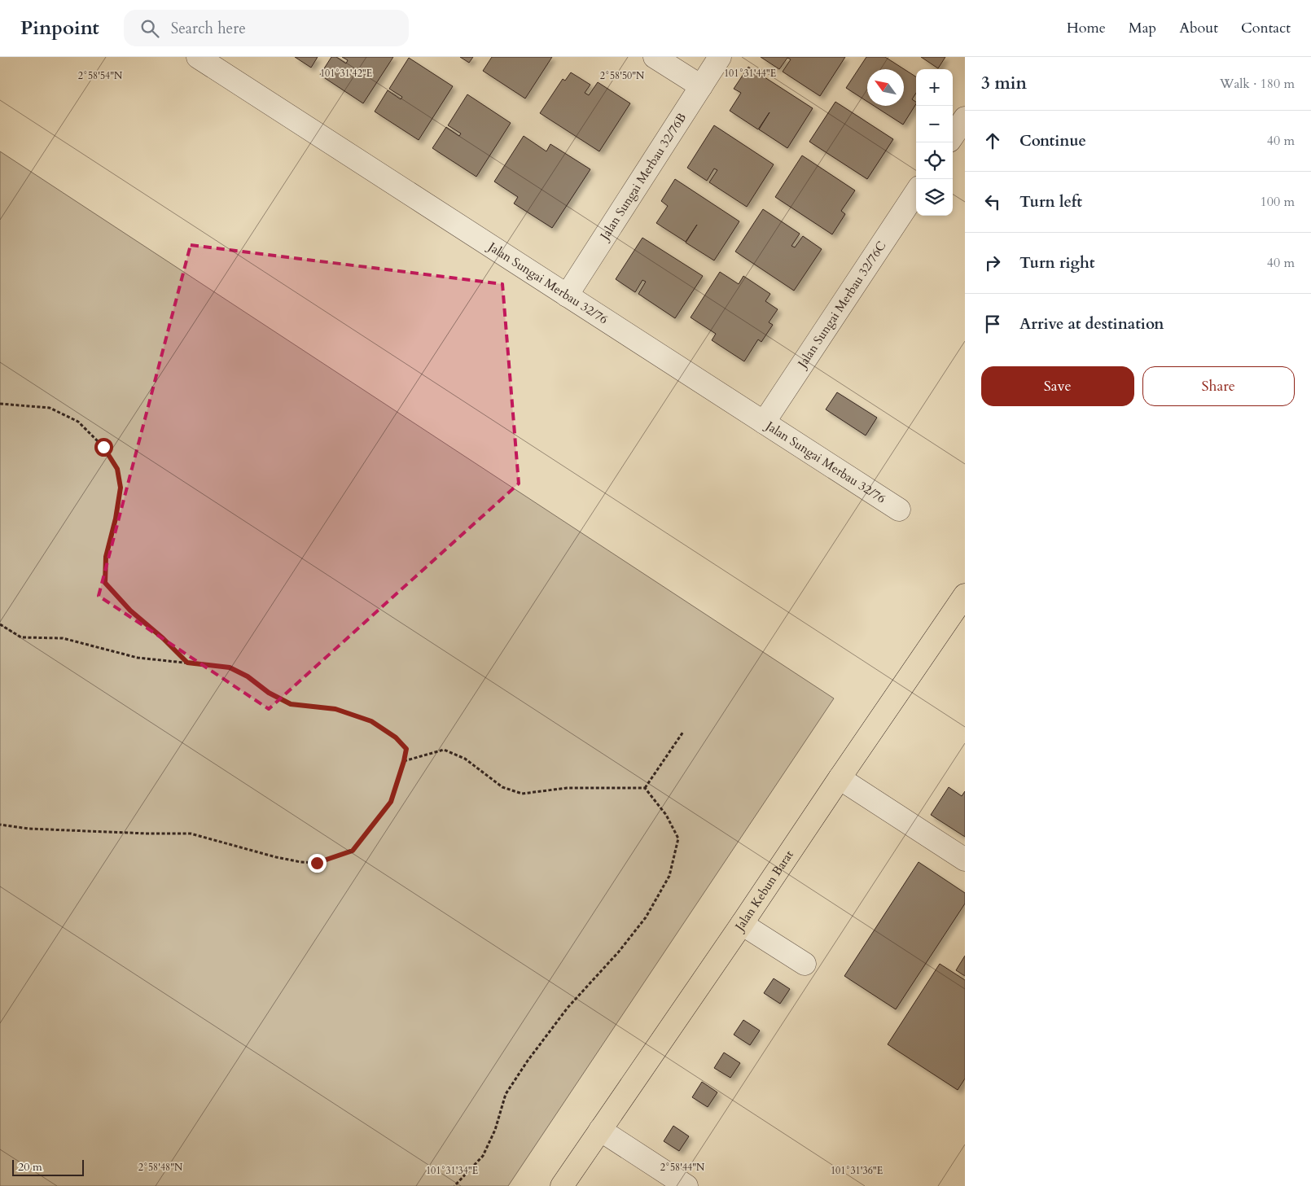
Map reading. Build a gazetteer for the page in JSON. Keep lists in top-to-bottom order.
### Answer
{
  "streets": {
    "main road": ["Jalan Kebun Barat"],
    "street": ["Jalan Sungai Merbau 32/76B", "Jalan Sungai Merbau 32/76", "Jalan Sungai Merbau 32/76C"]
  },
  "crossings": [
    ["Jalan Sungai Merbau 32/76B", "Jalan Sungai Merbau 32/76"],
    ["Jalan Sungai Merbau 32/76", "Jalan Sungai Merbau 32/76C"]
  ],
  "scale_bar": "20 m",
  "north": "top left",
  "page": {
    "header": "Pinpoint",
    "search": "Search here",
    "nav": [
      "Home",
      "Map",
      "About",
      "Contact"
    ],
    "heading": ["3 min", "Walk · 180 m"],
    "map_buttons": ["+", "−"],
    "list": [
      ["Continue", "40 m"],
      ["Turn left", "100 m"],
      ["Turn right", "40 m"],
      "Arrive at destination"
    ],
    "buttons": ["Save", "Share"],
    "scale": "20 m"
  },
  "coordinates": [
    "101°31'42\"E",
    "101°31'44\"E",
    "2°58'54\"N",
    "2°58'50\"N",
    "2°58'48\"N",
    "2°58'44\"N",
    "101°31'34\"E",
    "101°31'36\"E"
  ]
}
